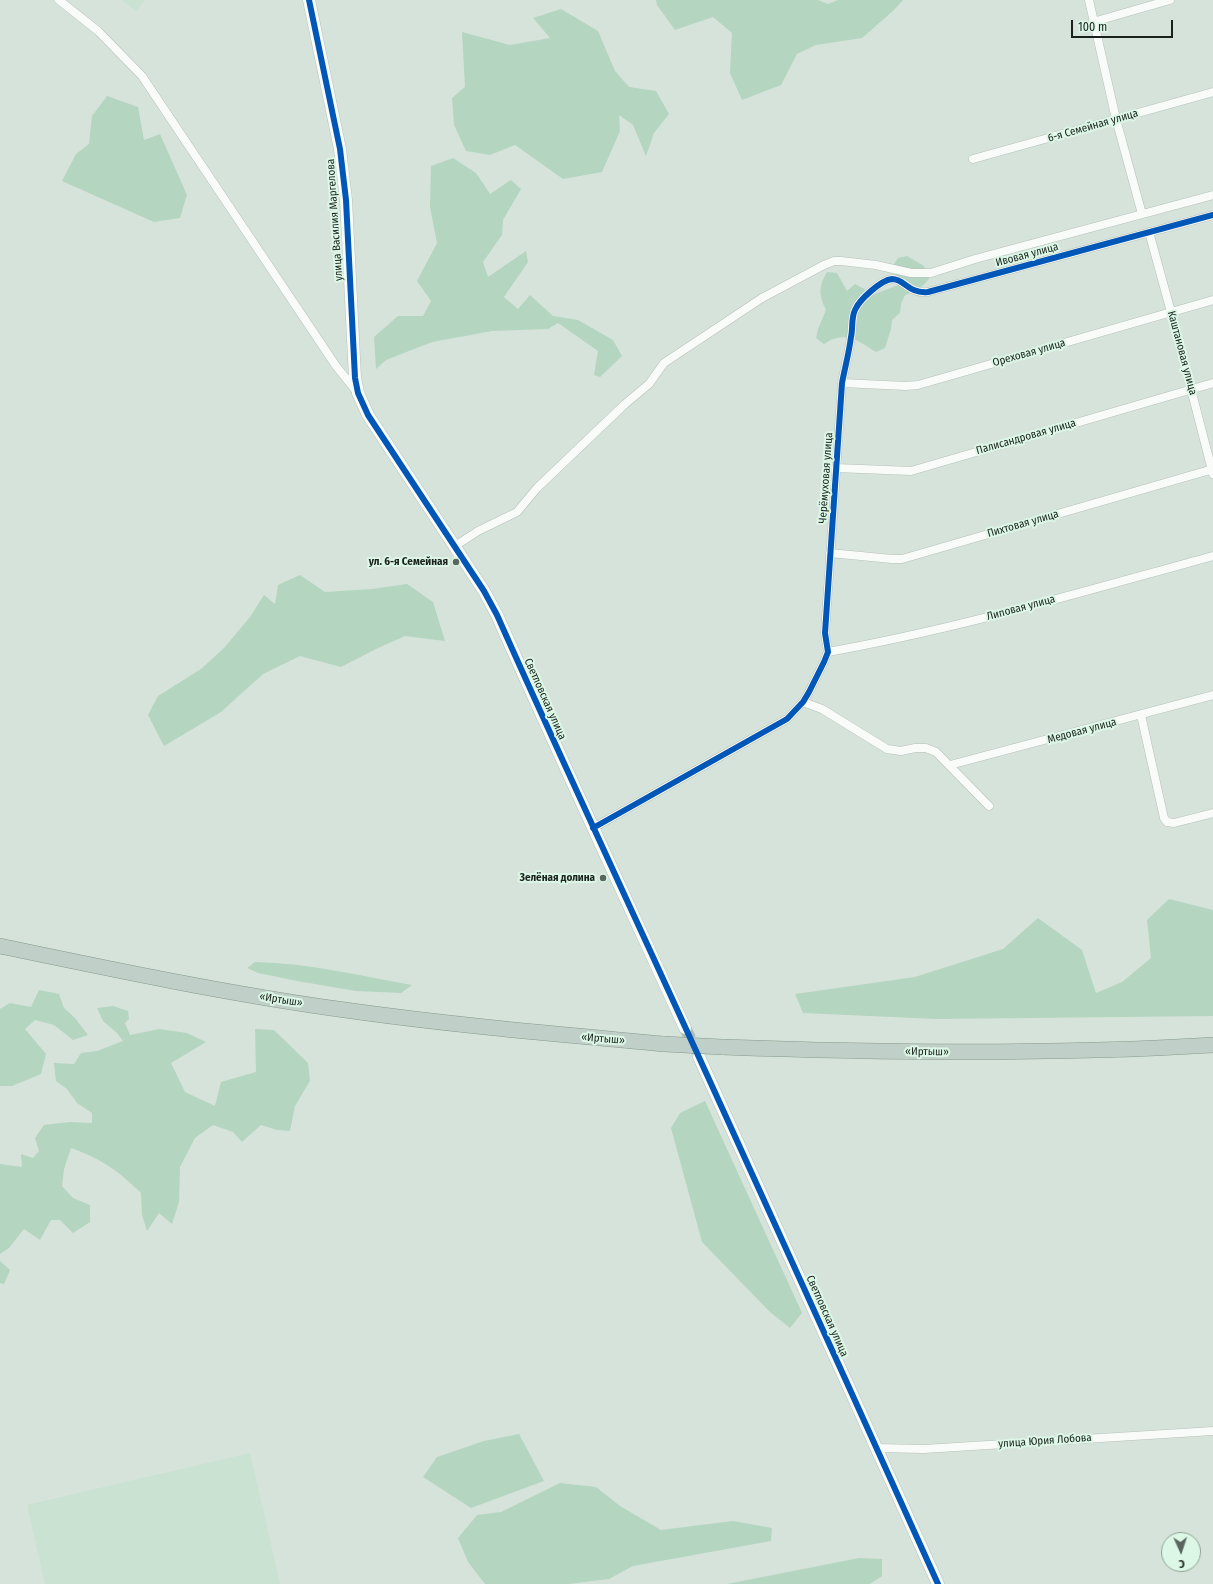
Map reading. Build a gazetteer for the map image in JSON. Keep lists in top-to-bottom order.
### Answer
{
  "streets": {
    "highway": ["«Иртыш»"],
    "street": [
      "6-я Семейная улица",
      "улица Василия Маргелова",
      "Ивовая улица",
      "Ореховая улица",
      "Каштановая улица",
      "Палисандровая улица",
      "Черёмуховая улица",
      "Пихтовая улица",
      "Липовая улица",
      "Светловская улица",
      "Медовая улица",
      "улица Юрия Лобова"
    ]
  },
  "crossings": [
    ["улица Василия Маргелова", "Светловская улица"],
    ["Ивовая улица", "Каштановая улица"],
    ["Ивовая улица", "Черёмуховая улица"],
    ["Ивовая улица", "Светловская улица"],
    ["Ореховая улица", "Каштановая улица"],
    ["Ореховая улица", "Черёмуховая улица"],
    ["Каштановая улица", "Палисандровая улица"],
    ["Каштановая улица", "Пихтовая улица"],
    ["Палисандровая улица", "Черёмуховая улица"],
    ["Черёмуховая улица", "Пихтовая улица"],
    ["Черёмуховая улица", "Липовая улица"],
    ["Светловская улица", "улица Юрия Лобова"]
  ],
  "places": ["ул. 6-я Семейная", "Зелёная долина"],
  "scale_bar": "100 m",
  "north": "bottom"
}
